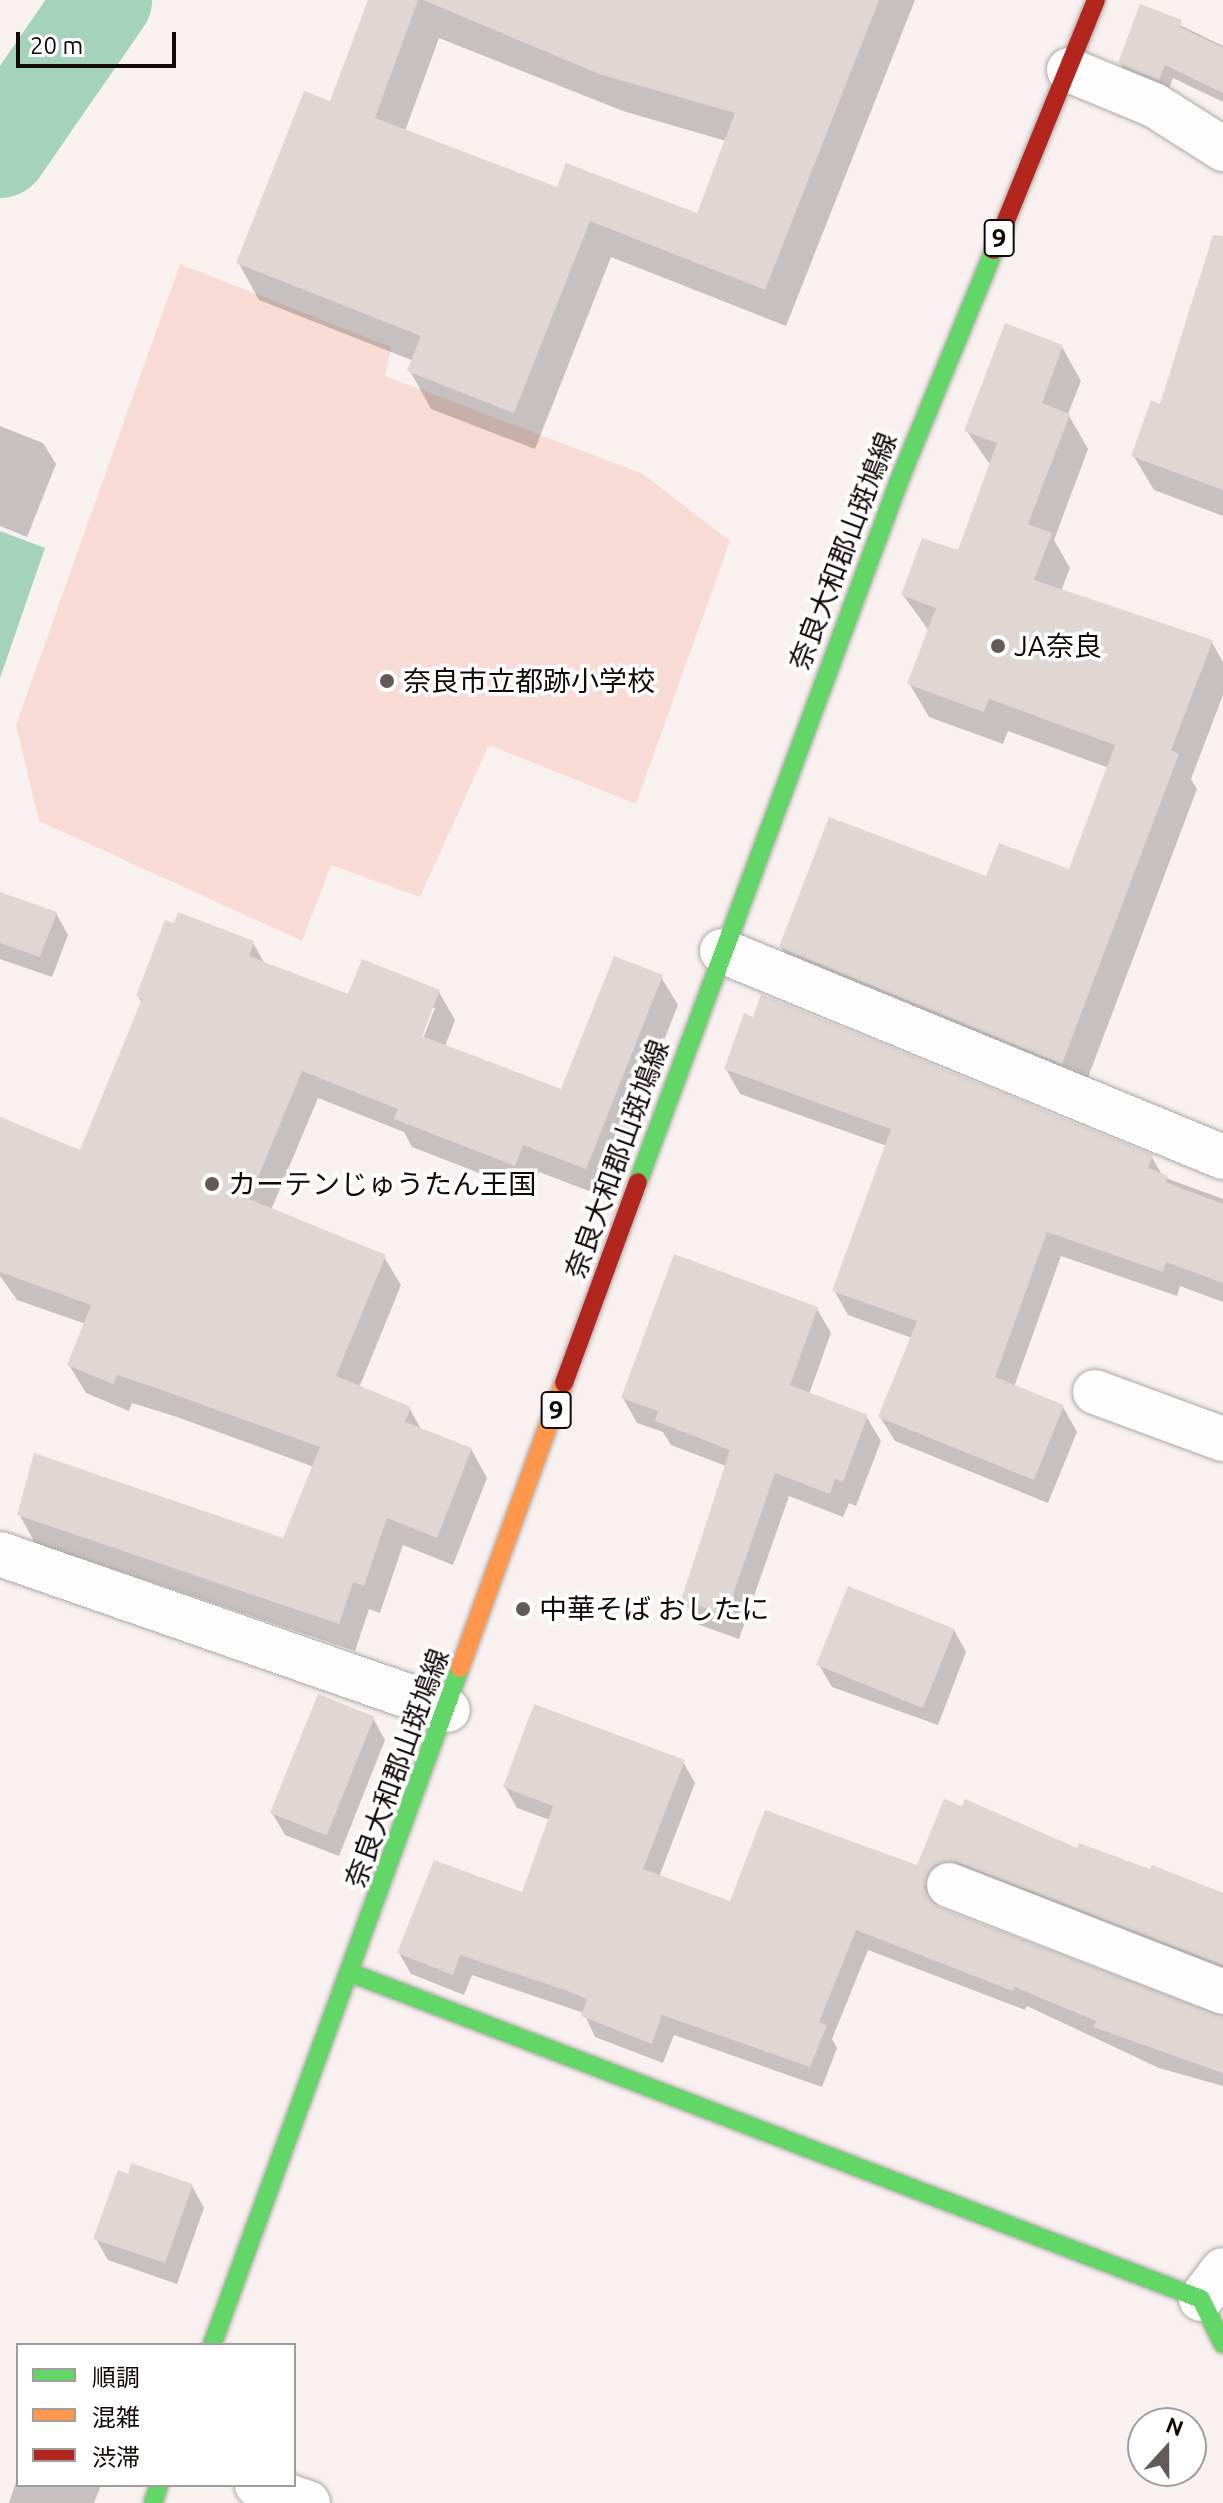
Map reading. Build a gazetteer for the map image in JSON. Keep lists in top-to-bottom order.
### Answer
{
  "streets": {
    "main road": ["9", "奈良大和郡山斑鳩線"]
  },
  "places": [
    "JA奈良",
    "奈良市立都跡小学校",
    "カーテンじゅうたん王国",
    "中華そば おしたに"
  ],
  "legend": ["順調", "混雑", "渋滞"],
  "scale_bar": "20 m",
  "north": "top"
}
